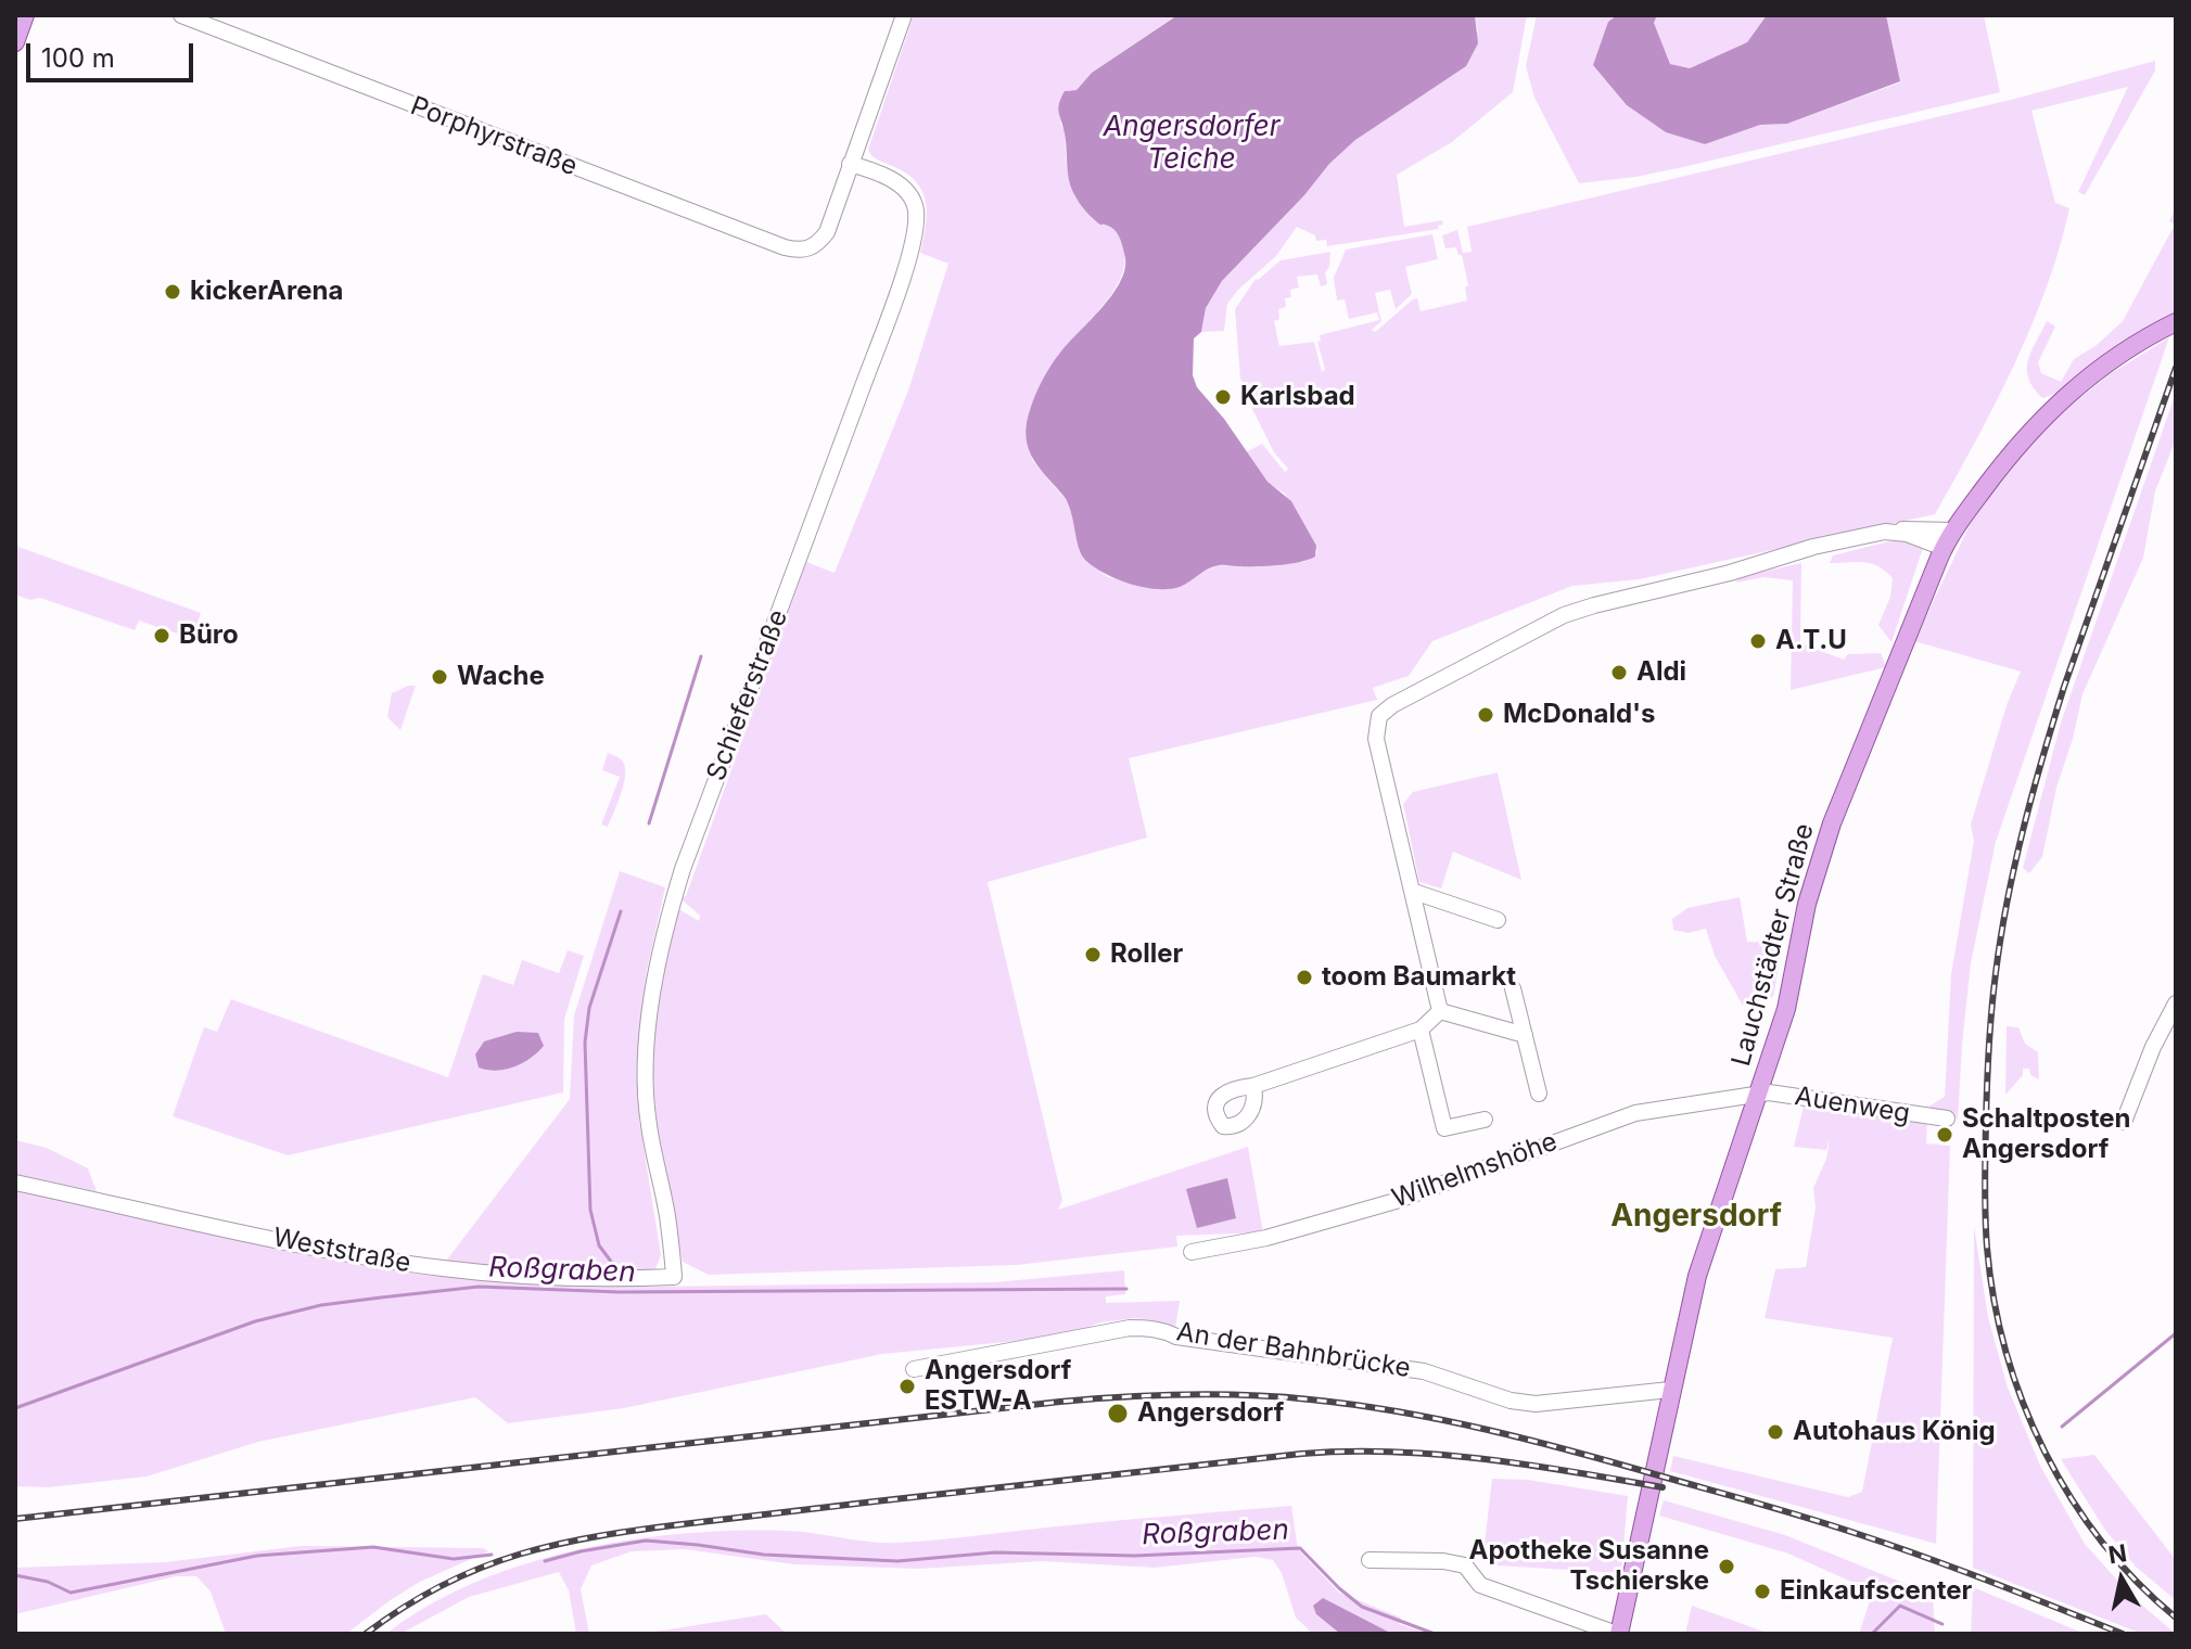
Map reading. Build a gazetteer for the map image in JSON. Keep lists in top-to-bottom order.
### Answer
{
  "streets": {
    "main road": ["Lauchstädter Straße"],
    "street": [
      "Porphyrstraße",
      "Schieferstraße",
      "Auenweg",
      "Wilhelmshöhe",
      "Weststraße",
      "An der Bahnbrücke"
    ]
  },
  "crossings": [
    ["Porphyrstraße", "Schieferstraße"],
    ["Schieferstraße", "Weststraße"],
    ["Lauchstädter Straße", "Auenweg"],
    ["Lauchstädter Straße", "Wilhelmshöhe"],
    ["Lauchstädter Straße", "An der Bahnbrücke"],
    ["Auenweg", "Wilhelmshöhe"]
  ],
  "districts": ["Angersdorf"],
  "water": ["Angersdorfer Teiche", "Roßgraben"],
  "places": [
    "kickerArena",
    "Karlsbad",
    "Büro",
    "A.T.U",
    "Aldi",
    "Wache",
    "McDonald's",
    "Roller",
    "toom Baumarkt",
    "Schaltposten Angersdorf",
    "Angersdorf ESTW-A",
    "Angersdorf",
    "Autohaus König",
    "Apotheke Susanne Tschierske",
    "Einkaufscenter"
  ],
  "scale_bar": "100 m",
  "north": "top"
}
